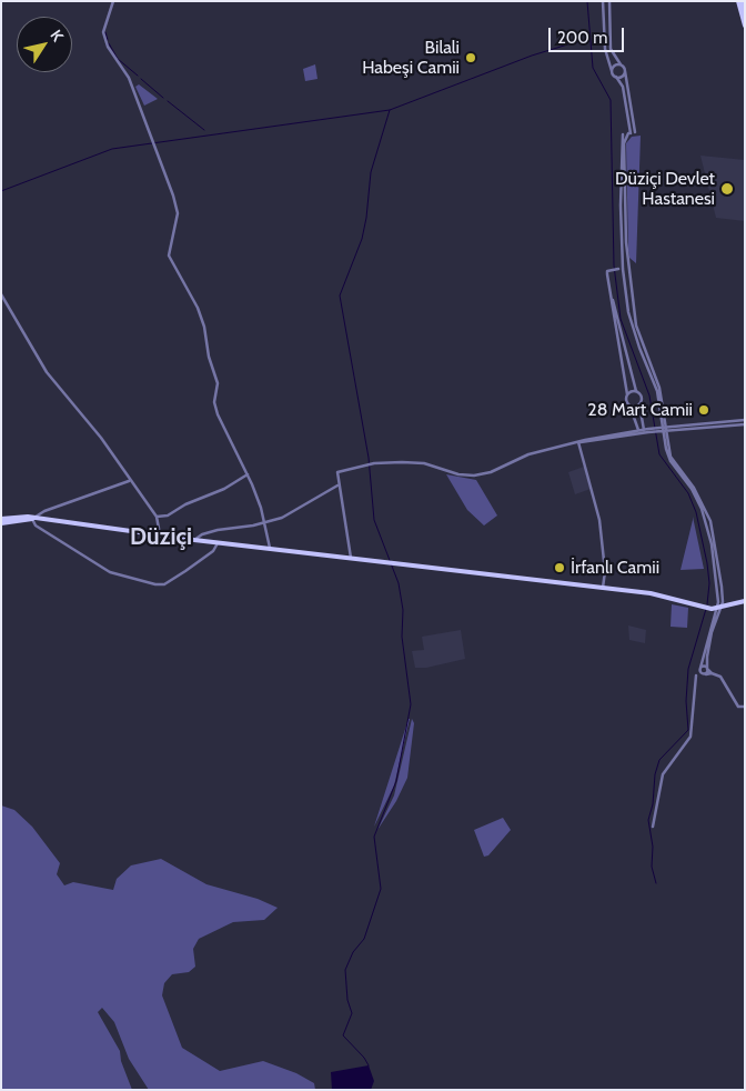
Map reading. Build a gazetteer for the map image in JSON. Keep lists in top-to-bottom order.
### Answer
{
  "districts": ["Düziçi"],
  "places": [
    "Bilali Habeşi Camii",
    "Düziçi Devlet Hastanesi",
    "28 Mart Camii",
    "İrfanlı Camii"
  ],
  "scale_bar": "200 m",
  "north": "top right"
}
